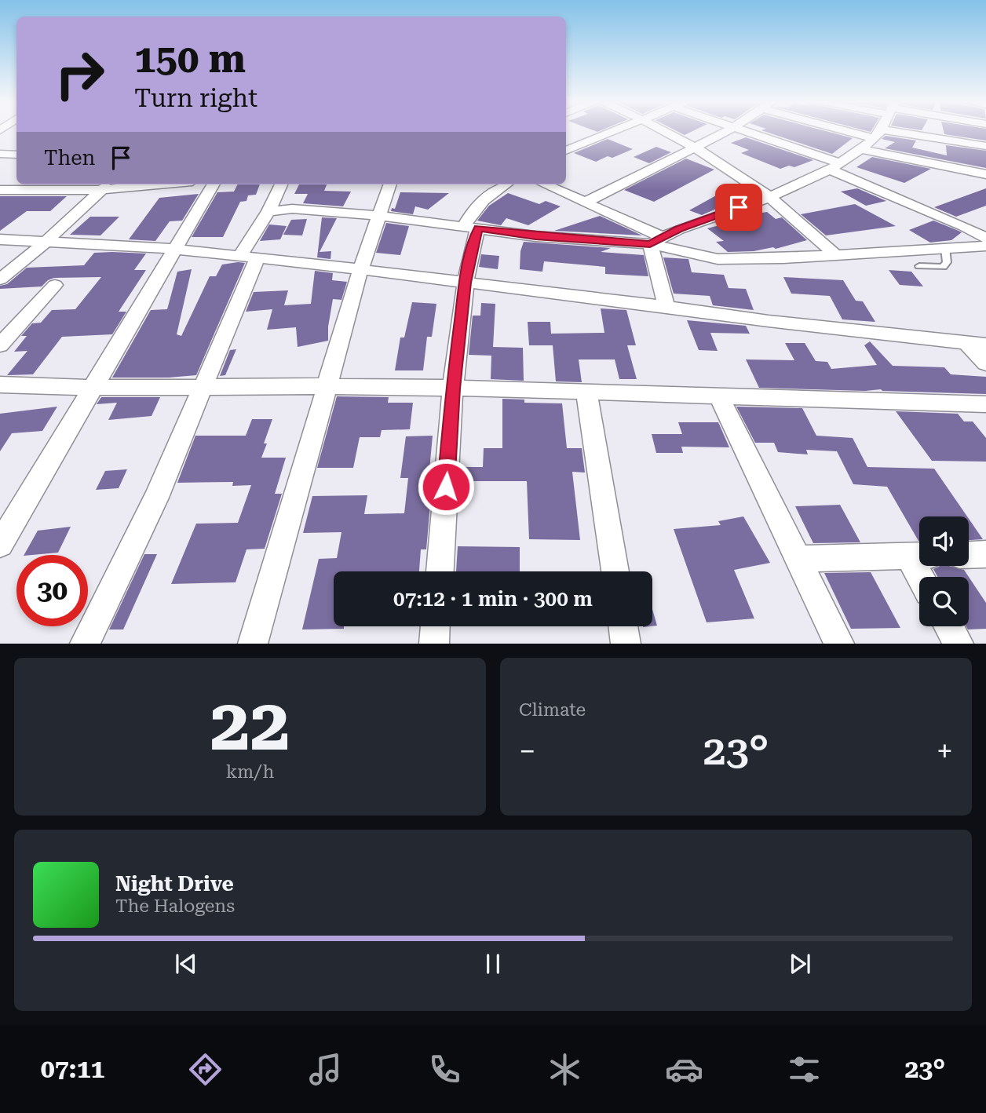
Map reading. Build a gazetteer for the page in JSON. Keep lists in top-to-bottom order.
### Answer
{
  "page": {
    "turn": ["150 m", "Turn right"],
    "then": "Then",
    "limit": "30",
    "trip": "07:12 · 1 min · 300 m",
    "tile": [
      ["22", "km/h"],
      "Climate"
    ],
    "heat": ["−", "23°", "+"],
    "song": ["Night Drive", "The Halogens"],
    "tabs": ["07:11", "23°"]
  }
}
